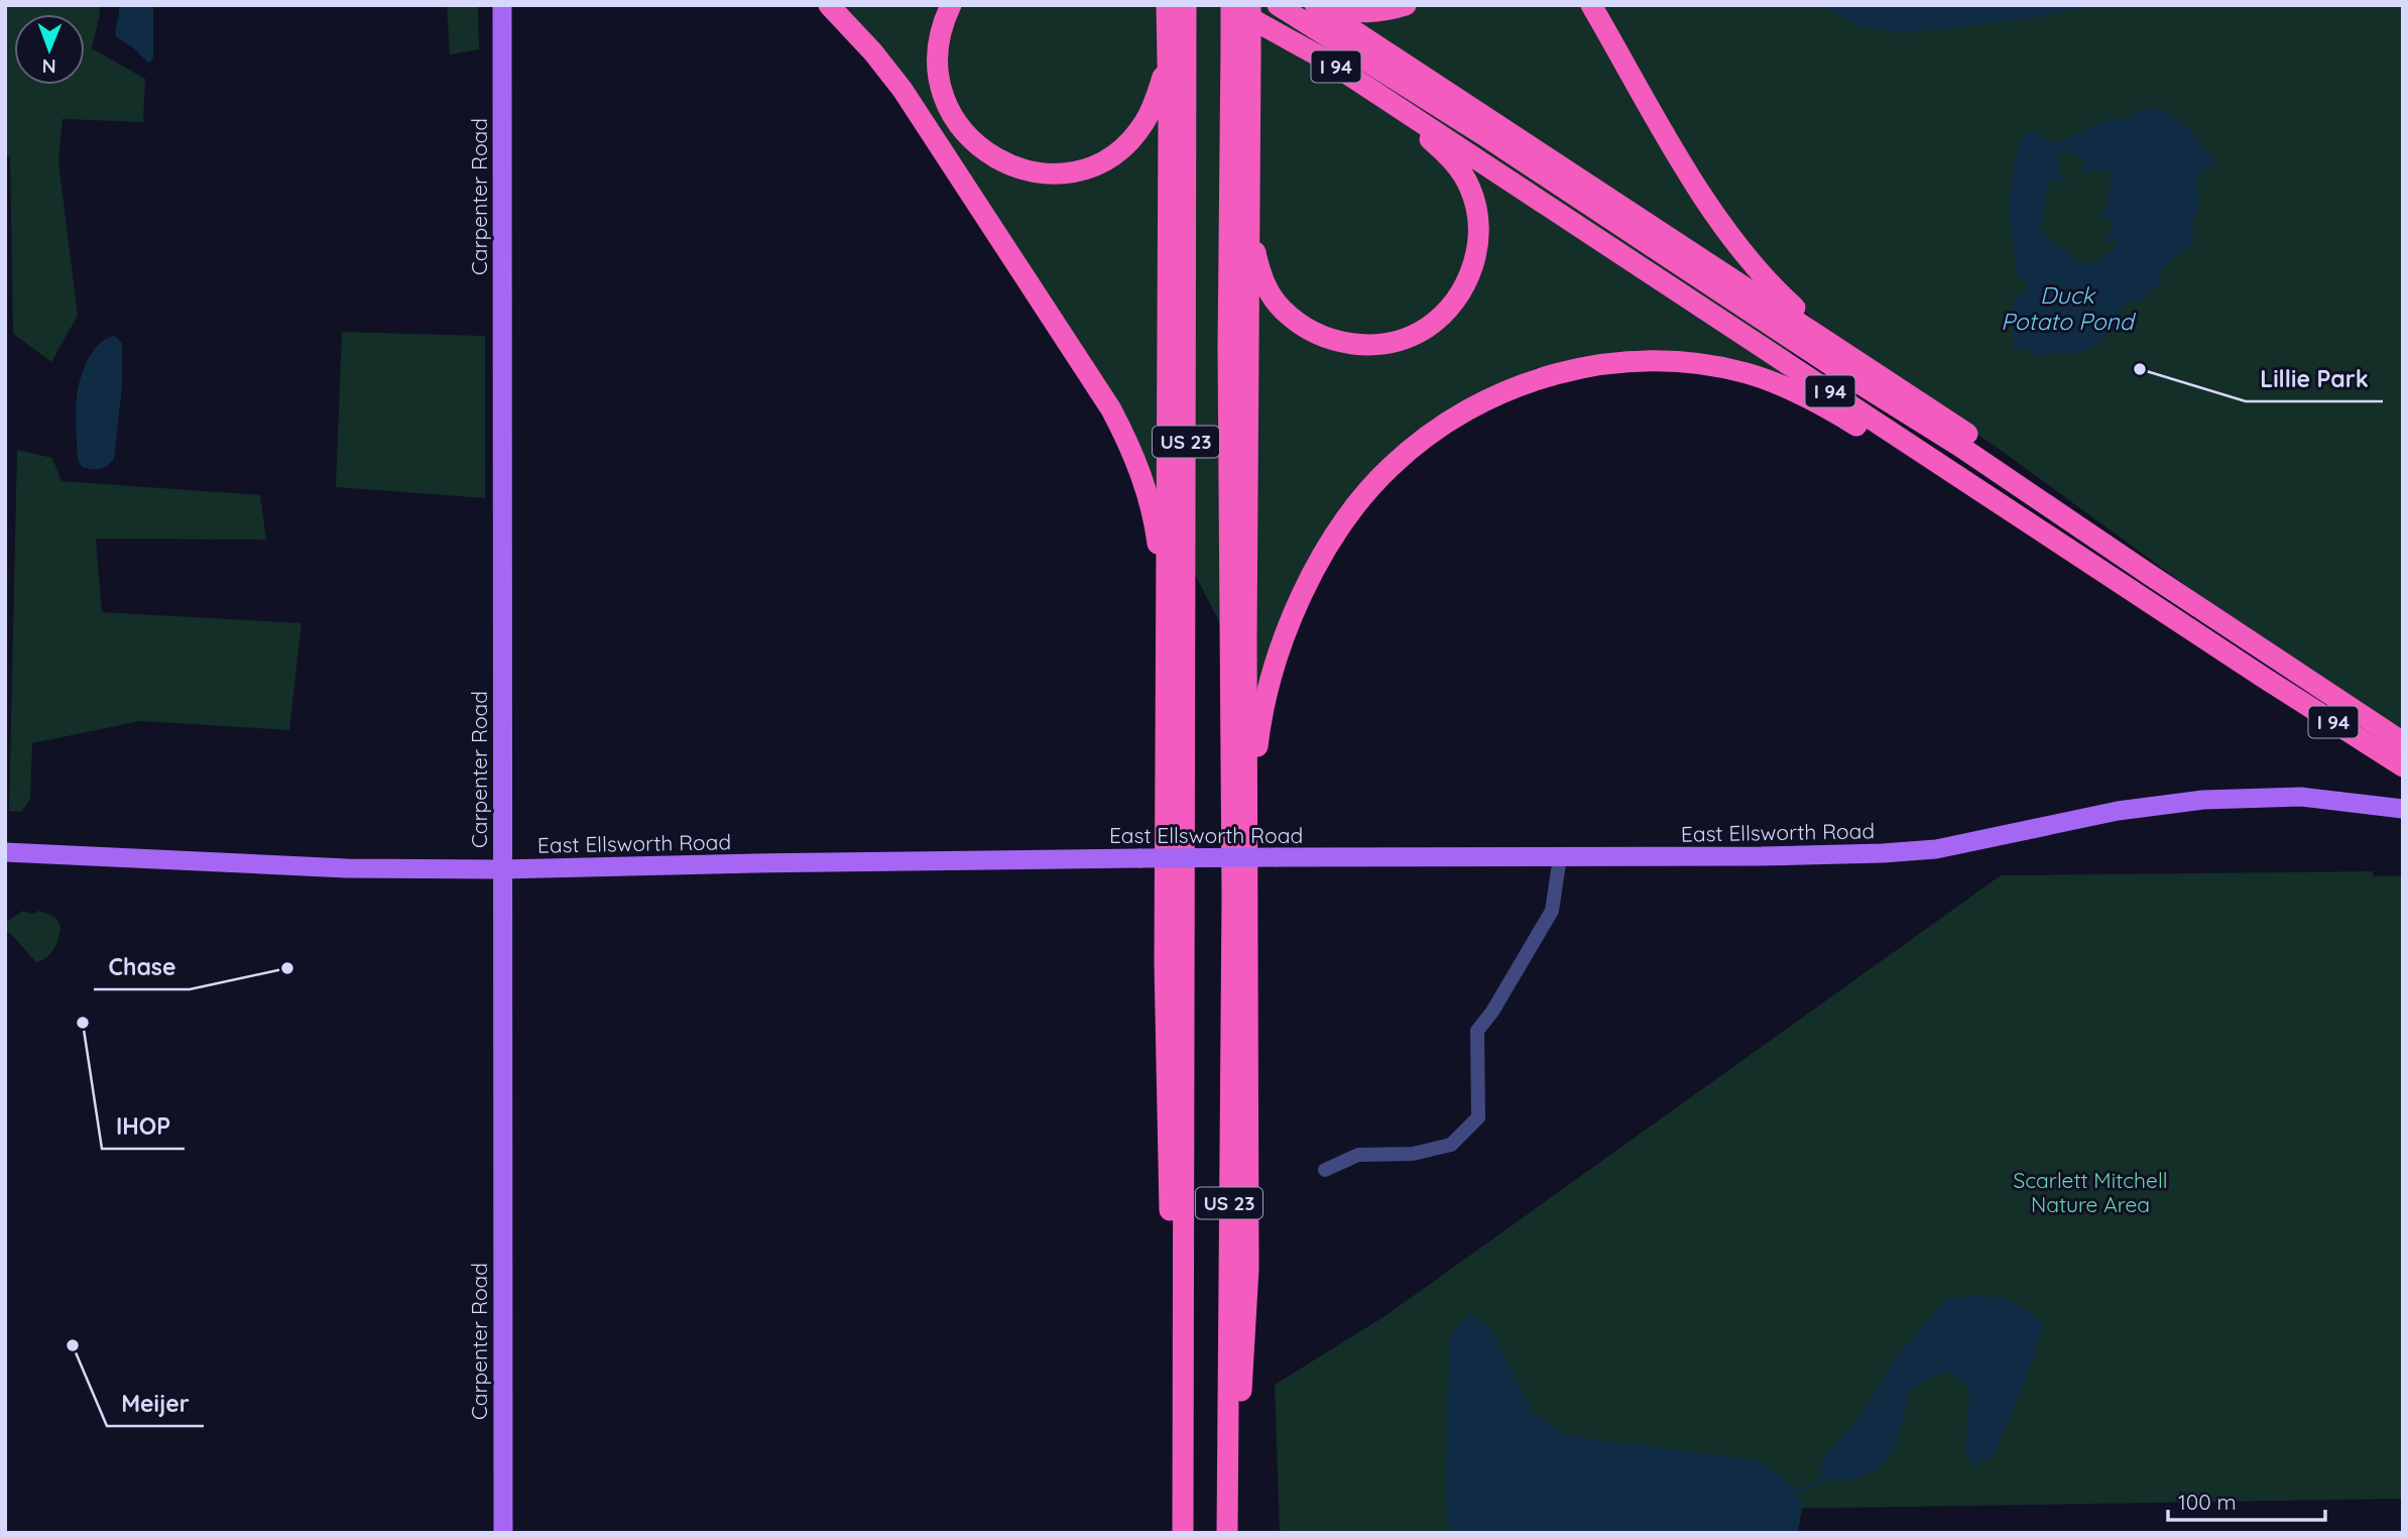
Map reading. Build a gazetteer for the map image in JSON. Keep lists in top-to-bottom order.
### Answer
{
  "streets": {
    "highway": ["I 94", "US 23"],
    "main road": ["Carpenter Road", "East Ellsworth Road"]
  },
  "crossings": [
    ["Carpenter Road", "East Ellsworth Road"]
  ],
  "water": ["Duck Potato Pond"],
  "parks": ["Scarlett Mitchell Nature Area"],
  "places": [
    "Lillie Park",
    "Chase",
    "IHOP",
    "Meijer"
  ],
  "scale_bar": "100 m",
  "north": "bottom"
}
